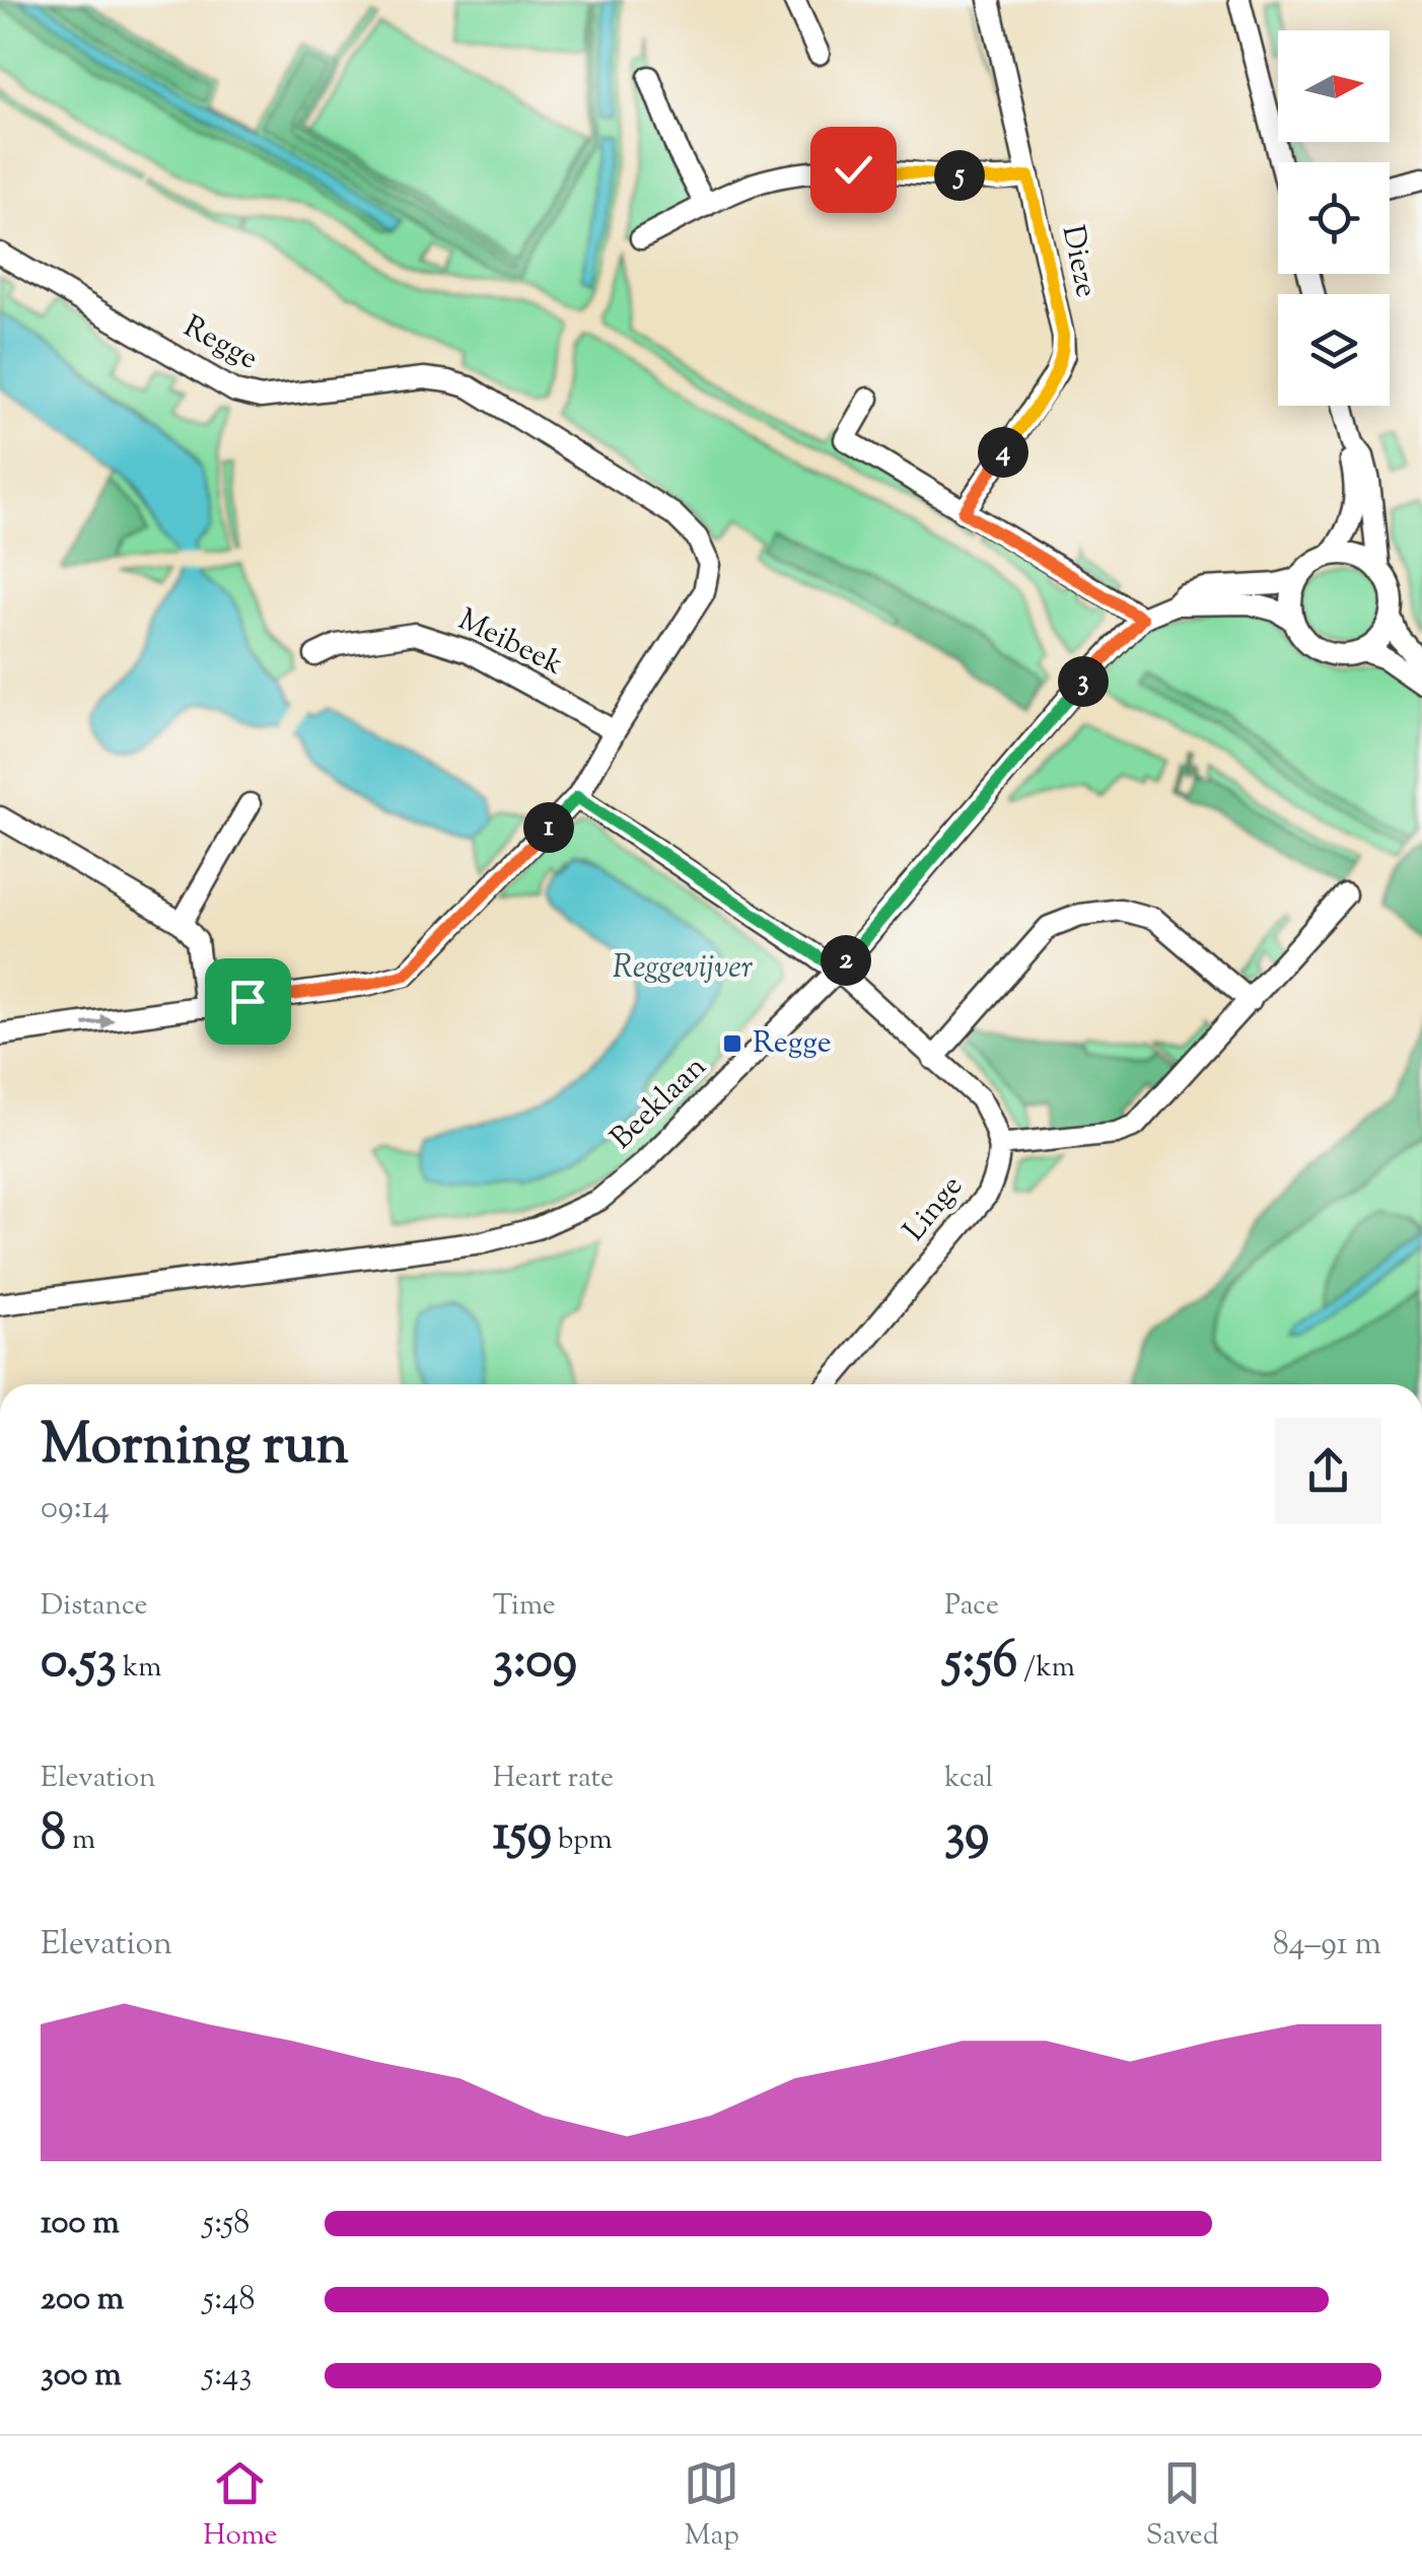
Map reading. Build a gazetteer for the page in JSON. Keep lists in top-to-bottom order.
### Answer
{
  "streets": {
    "street": [
      "Dieze",
      "Regge",
      "Meibeek",
      "Beeklaan",
      "Linge"
    ]
  },
  "crossings": [
    ["Regge", "Meibeek"]
  ],
  "water": ["Reggevijver"],
  "places": {
    "transit": ["Regge"]
  },
  "north": "right",
  "page": {
    "pins": [
      "5",
      "4",
      "3",
      "1",
      "2"
    ],
    "heading": ["Morning run", "09:14"],
    "stats": [
      ["Distance", "0.53 km"],
      ["Time", "3:09"],
      ["Pace", "5:56 /km"],
      ["Elevation", "8 m"],
      ["Heart rate", "159 bpm"],
      ["kcal", "39"]
    ],
    "chart": ["Elevation", "84–91 m"],
    "list": [
      {
        "name": "100 m",
        "note": "5:58"
      },
      {
        "name": "200 m",
        "note": "5:48"
      },
      {
        "name": "300 m",
        "note": "5:43"
      }
    ],
    "tabs": ["Home", "Map", "Saved"]
  }
}
